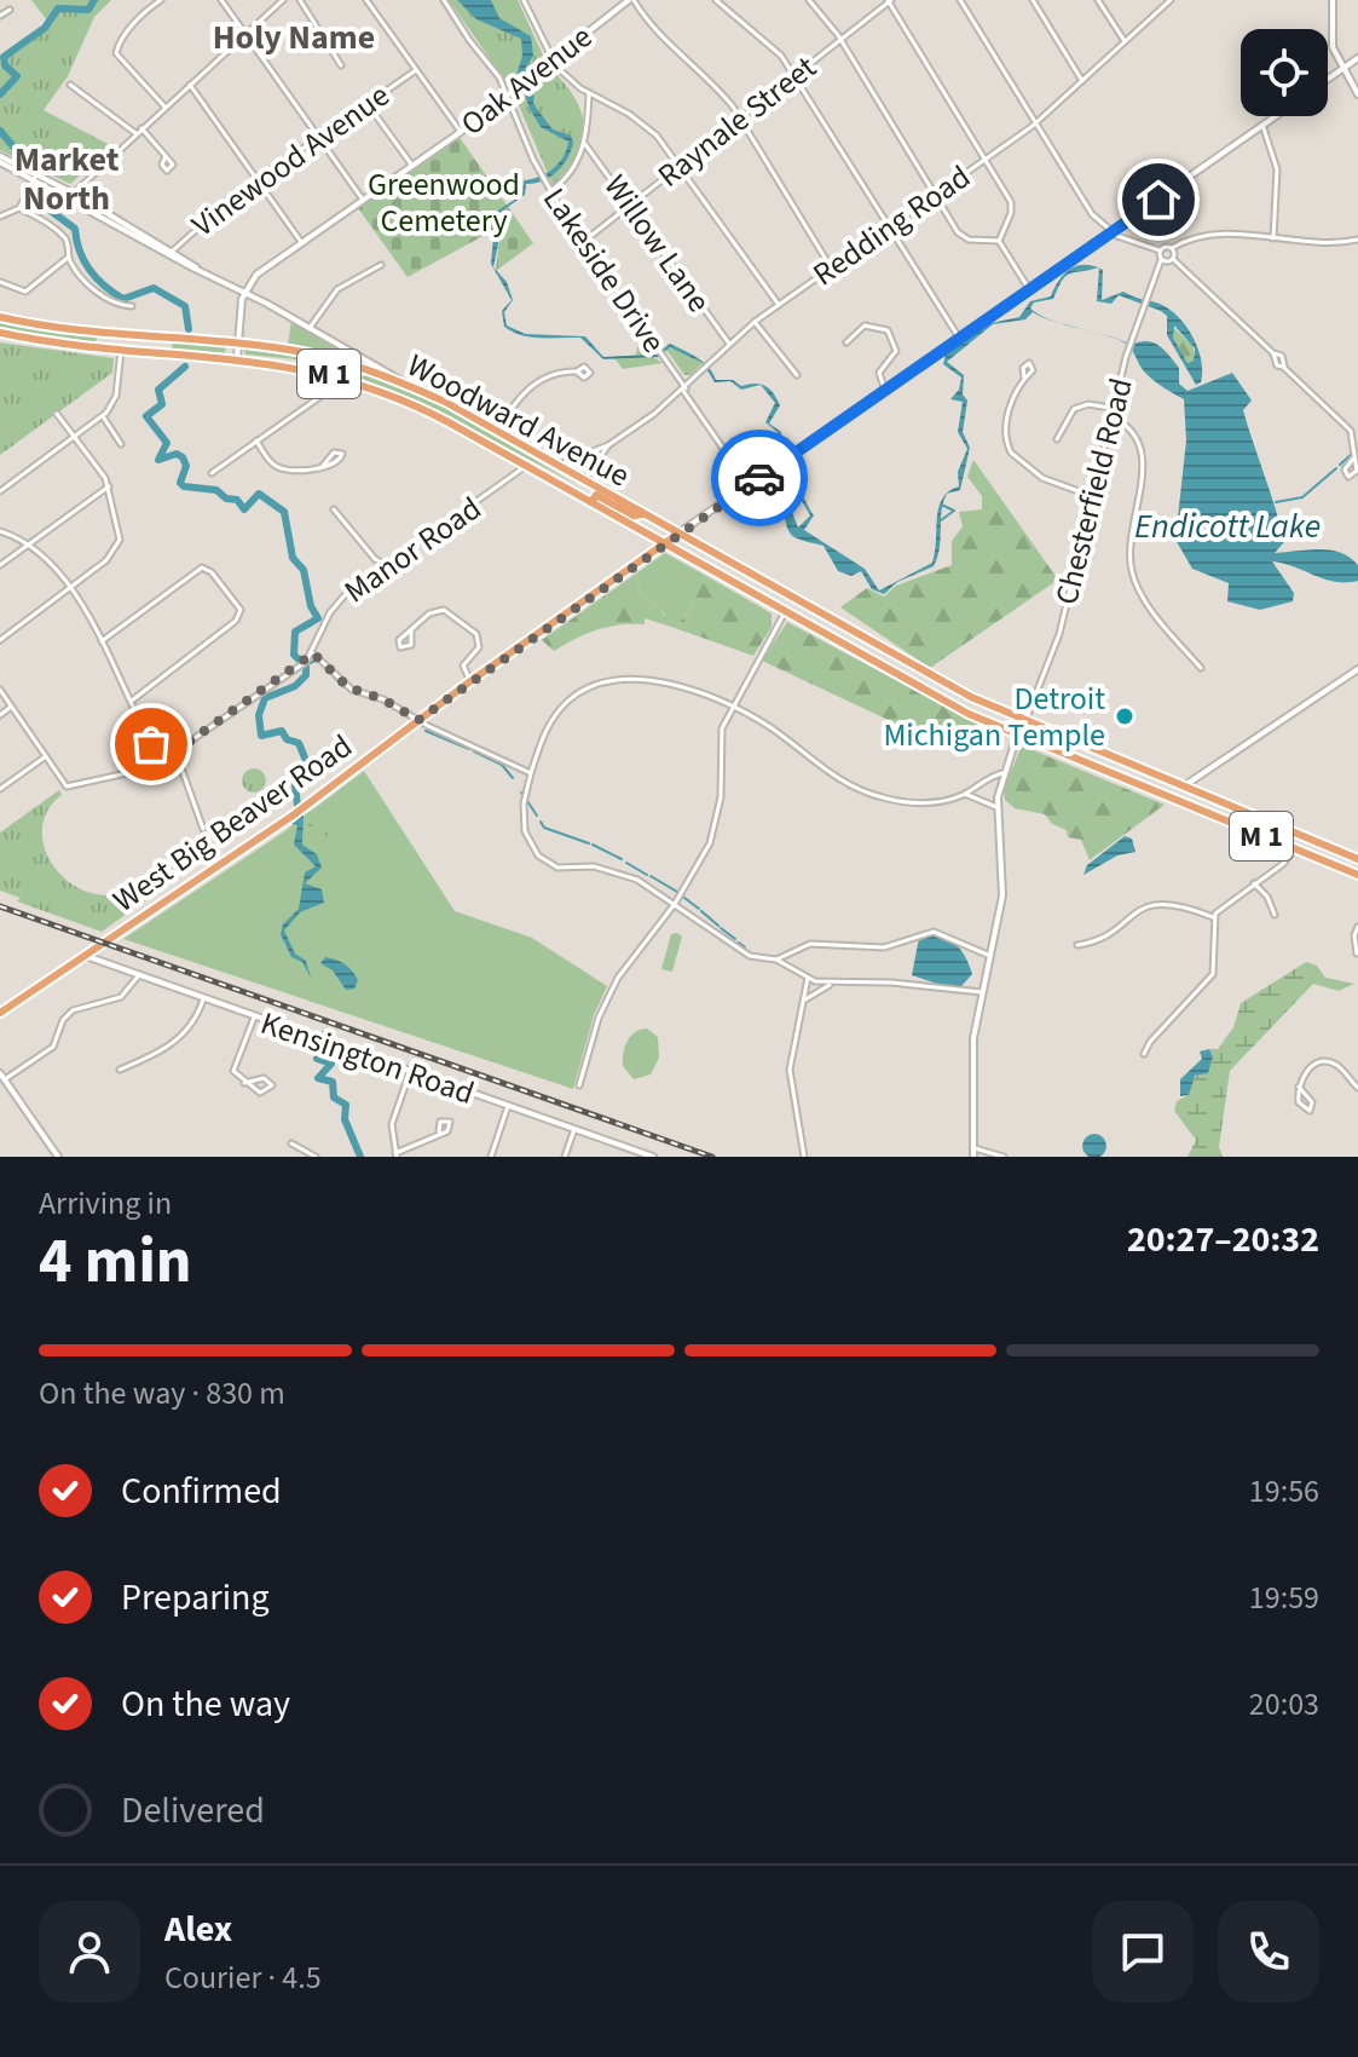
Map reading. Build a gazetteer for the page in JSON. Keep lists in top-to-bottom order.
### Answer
{
  "streets": {
    "main road": ["M 1", "Woodward Avenue", "West Big Beaver Road"],
    "street": [
      "Oak Avenue",
      "Raynale Street",
      "Vinewood Avenue",
      "Redding Road",
      "Willow Lane",
      "Lakeside Drive",
      "Chesterfield Road",
      "Manor Road",
      "Kensington Road"
    ]
  },
  "crossings": [
    ["Oak Avenue", "Lakeside Drive"],
    ["Raynale Street", "Willow Lane"],
    ["Raynale Street", "Lakeside Drive"],
    ["Redding Road", "Willow Lane"],
    ["Redding Road", "Lakeside Drive"],
    ["Redding Road", "Woodward Avenue"],
    ["M 1", "Woodward Avenue"],
    ["M 1", "Chesterfield Road"],
    ["M 1", "Manor Road"],
    ["Woodward Avenue", "Manor Road"],
    ["Woodward Avenue", "West Big Beaver Road"],
    ["West Big Beaver Road", "Kensington Road"]
  ],
  "districts": ["Holy Name", "Market North"],
  "water": ["Endicott Lake"],
  "parks": ["Greenwood Cemetery"],
  "places": ["Detroit Michigan Temple"],
  "page": {
    "heading": ["4 min", "Arriving in", "20:27–20:32"],
    "panel": ["Alex", "Courier · 4.5"],
    "bar": "On the way · 830 m",
    "list": [
      ["Confirmed", "19:56"],
      ["Preparing", "19:59"],
      ["On the way", "20:03"],
      "Delivered"
    ]
  }
}
